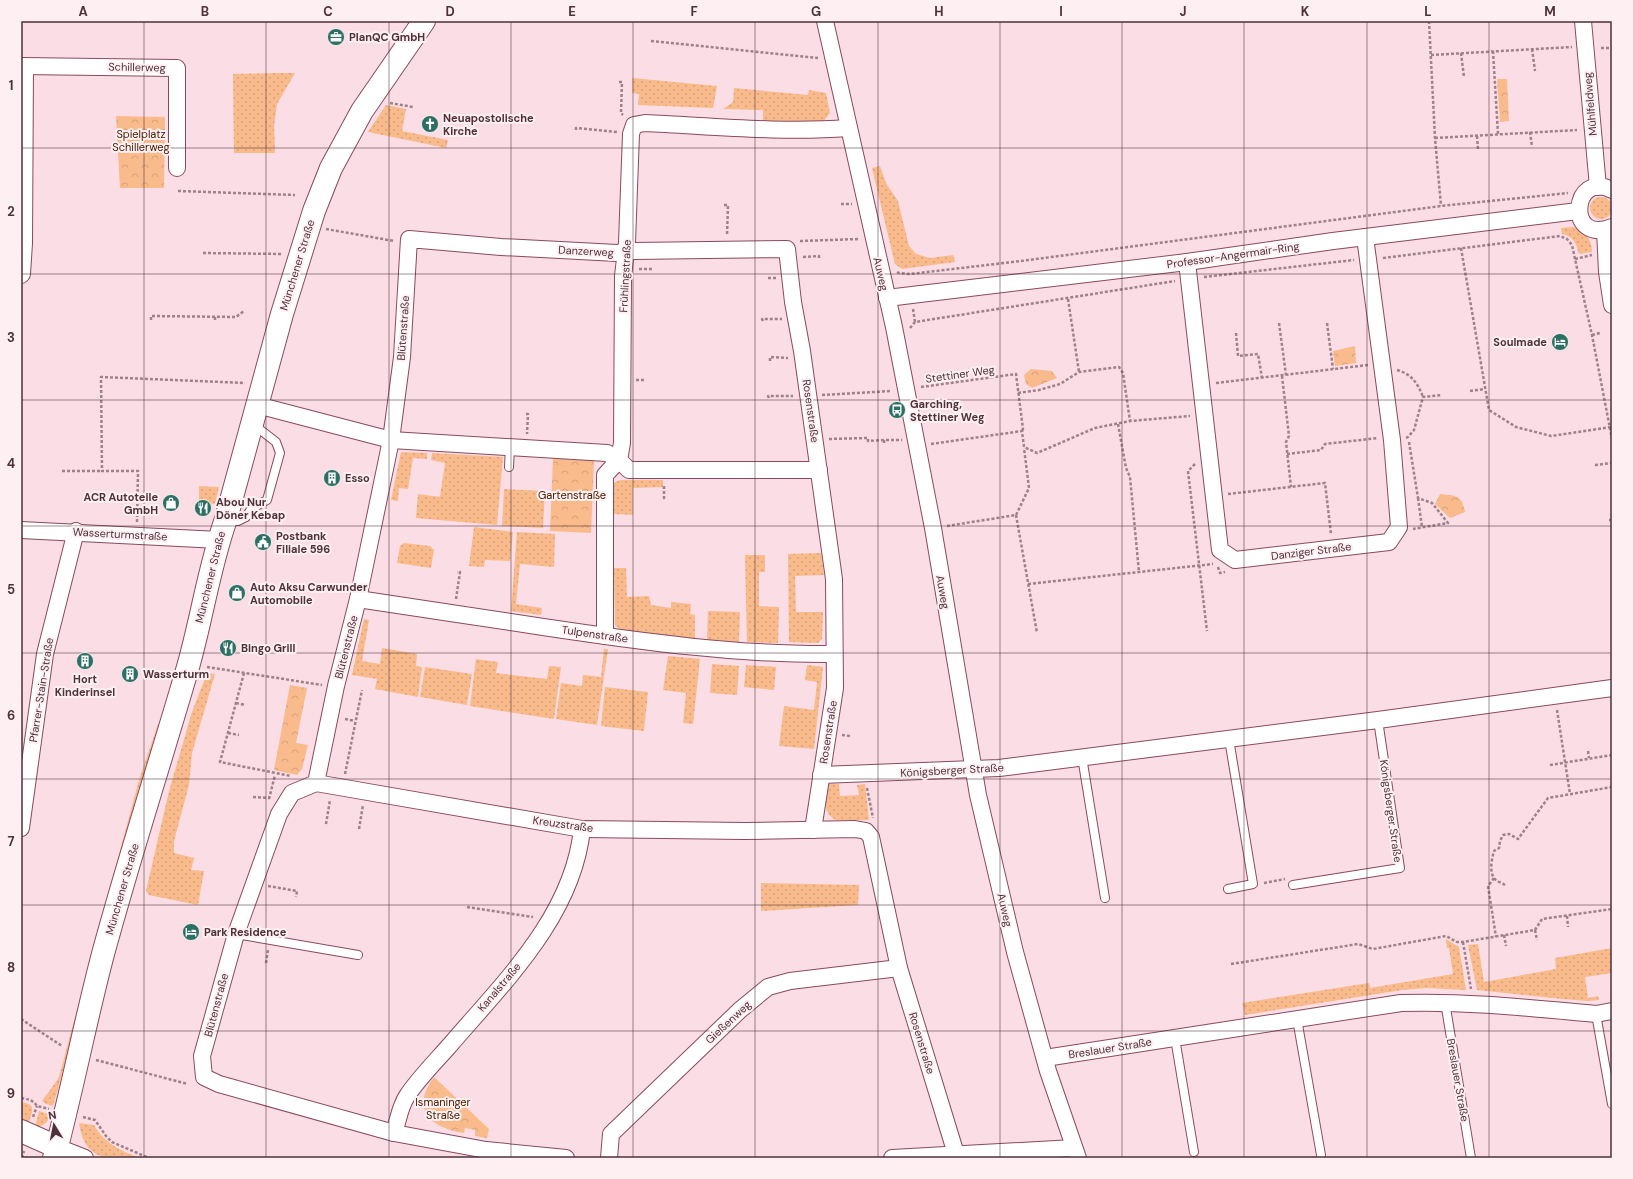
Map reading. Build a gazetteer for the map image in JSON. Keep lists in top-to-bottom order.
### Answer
{
  "streets": {
    "street": [
      "Schillerweg",
      "Mühlfeldweg",
      "Danzerweg",
      "Professor-Angermair-Ring",
      "Münchener Straße",
      "Auweg",
      "Frühlingstraße",
      "Blütenstraße",
      "Rosenstraße",
      "Wasserturmstraße",
      "Danziger Straße",
      "Tulpenstraße",
      "Pfarrer-Stain-Straße",
      "Königsberger Straße",
      "Kreuzstraße",
      "Kanalstraße",
      "Gießenweg",
      "Breslauer Straße"
    ],
    "path": ["Stettiner Weg"]
  },
  "crossings": [
    ["Danzerweg", "Frühlingstraße"],
    ["Danzerweg", "Blütenstraße"],
    ["Danzerweg", "Rosenstraße"],
    ["Professor-Angermair-Ring", "Auweg"],
    ["Professor-Angermair-Ring", "Danziger Straße"],
    ["Münchener Straße", "Wasserturmstraße"],
    ["Auweg", "Stettiner Weg"],
    ["Auweg", "Königsberger Straße"],
    ["Auweg", "Breslauer Straße"],
    ["Blütenstraße", "Tulpenstraße"],
    ["Blütenstraße", "Kreuzstraße"],
    ["Blütenstraße", "Kanalstraße"],
    ["Rosenstraße", "Tulpenstraße"],
    ["Rosenstraße", "Königsberger Straße"],
    ["Rosenstraße", "Kreuzstraße"],
    ["Rosenstraße", "Gießenweg"],
    ["Wasserturmstraße", "Pfarrer-Stain-Straße"],
    ["Kreuzstraße", "Kanalstraße"]
  ],
  "parks": ["Spielplatz Schillerweg", "Gartenstraße", "Ismaninger Straße"],
  "places": {
    "office": ["PlanQC GmbH"],
    "church": ["Neuapostolische Kirche"],
    "hotel": ["Soulmade", "Park Residence"],
    "bus stop": ["Garching, Stettiner Weg"],
    "building": ["Esso", "Hort Kinderinsel", "Wasserturm"],
    "shop": ["ACR Autoteile GmbH", "Auto Aksu Carwunder Automobile"],
    "restaurant": ["Abou Nur Döner Kebap", "Bingo Grill"],
    "public building": ["Postbank Filiale 596"]
  },
  "north": "top",
  "grid": {
    "columns": [
      "A",
      "B",
      "C",
      "D",
      "E",
      "F",
      "G",
      "H",
      "I",
      "J",
      "K",
      "L",
      "M"
    ],
    "rows": [
      "1",
      "2",
      "3",
      "4",
      "5",
      "6",
      "7",
      "8",
      "9"
    ]
  }
}
